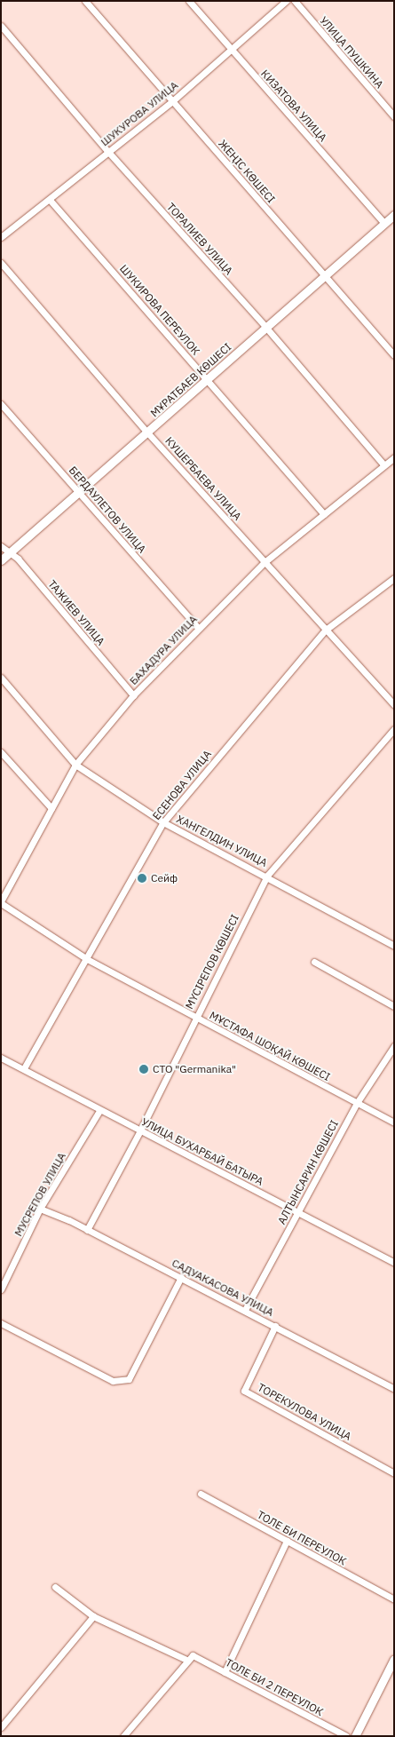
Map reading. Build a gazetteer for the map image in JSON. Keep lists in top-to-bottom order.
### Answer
{
  "streets": {
    "street": [
      "УЛИЦА ПУШКИНА",
      "КИЗАТОВА УЛИЦА",
      "ШУКУРОВА УЛИЦА",
      "ЖЕҢІС КӨШЕСІ",
      "ТОРАЛИЕВ УЛИЦА",
      "ШУКИРОВА ПЕРЕУЛОК",
      "МҰРАТБАЕВ КӨШЕСІ",
      "КУШЕРБАЕВА УЛИЦА",
      "БЕРДАУЛЕТОВ УЛИЦА",
      "ТАЖИЕВ УЛИЦА",
      "БАХАДУРА УЛИЦА",
      "ЕСЕНОВА УЛИЦА",
      "ХАНГЕЛДИН УЛИЦА",
      "МҮСІРЕПОВ КӨШЕСІ",
      "МҰСТАФА ШОҚАЙ КӨШЕСІ",
      "УЛИЦА БУХАРБАЙ БАТЫРА",
      "АЛТЫНСАРИН КӨШЕСІ",
      "МУСРЕПОВ УЛИЦА",
      "САДУАКАСОВА УЛИЦА",
      "ТОРЕКУЛОВА УЛИЦА",
      "ТОЛЕ БИ ПЕРЕУЛОК",
      "ТОЛЕ БИ 2 ПЕРЕУЛОК"
    ]
  },
  "crossings": [
    ["КИЗАТОВА УЛИЦА", "ШУКУРОВА УЛИЦА"],
    ["КИЗАТОВА УЛИЦА", "МҰРАТБАЕВ КӨШЕСІ"],
    ["ШУКУРОВА УЛИЦА", "ЖЕҢІС КӨШЕСІ"],
    ["ШУКУРОВА УЛИЦА", "ТОРАЛИЕВ УЛИЦА"],
    ["ШУКУРОВА УЛИЦА", "ШУКИРОВА ПЕРЕУЛОК"],
    ["ЖЕҢІС КӨШЕСІ", "МҰРАТБАЕВ КӨШЕСІ"],
    ["ТОРАЛИЕВ УЛИЦА", "МҰРАТБАЕВ КӨШЕСІ"],
    ["ТОРАЛИЕВ УЛИЦА", "БАХАДУРА УЛИЦА"],
    ["ШУКИРОВА ПЕРЕУЛОК", "МҰРАТБАЕВ КӨШЕСІ"],
    ["ШУКИРОВА ПЕРЕУЛОК", "БАХАДУРА УЛИЦА"],
    ["МҰРАТБАЕВ КӨШЕСІ", "КУШЕРБАЕВА УЛИЦА"],
    ["МҰРАТБАЕВ КӨШЕСІ", "БЕРДАУЛЕТОВ УЛИЦА"],
    ["МҰРАТБАЕВ КӨШЕСІ", "ТАЖИЕВ УЛИЦА"],
    ["КУШЕРБАЕВА УЛИЦА", "БАХАДУРА УЛИЦА"],
    ["КУШЕРБАЕВА УЛИЦА", "ЕСЕНОВА УЛИЦА"],
    ["БЕРДАУЛЕТОВ УЛИЦА", "БАХАДУРА УЛИЦА"],
    ["ТАЖИЕВ УЛИЦА", "БАХАДУРА УЛИЦА"],
    ["БАХАДУРА УЛИЦА", "ХАНГЕЛДИН УЛИЦА"],
    ["БАХАДУРА УЛИЦА", "МҰСТАФА ШОҚАЙ КӨШЕСІ"],
    ["ЕСЕНОВА УЛИЦА", "ХАНГЕЛДИН УЛИЦА"],
    ["ЕСЕНОВА УЛИЦА", "МҰСТАФА ШОҚАЙ КӨШЕСІ"],
    ["ЕСЕНОВА УЛИЦА", "УЛИЦА БУХАРБАЙ БАТЫРА"],
    ["ХАНГЕЛДИН УЛИЦА", "МҮСІРЕПОВ КӨШЕСІ"],
    ["МҮСІРЕПОВ КӨШЕСІ", "МҰСТАФА ШОҚАЙ КӨШЕСІ"],
    ["МҮСІРЕПОВ КӨШЕСІ", "УЛИЦА БУХАРБАЙ БАТЫРА"],
    ["МҮСІРЕПОВ КӨШЕСІ", "САДУАКАСОВА УЛИЦА"],
    ["МҰСТАФА ШОҚАЙ КӨШЕСІ", "АЛТЫНСАРИН КӨШЕСІ"],
    ["УЛИЦА БУХАРБАЙ БАТЫРА", "АЛТЫНСАРИН КӨШЕСІ"],
    ["УЛИЦА БУХАРБАЙ БАТЫРА", "МУСРЕПОВ УЛИЦА"],
    ["АЛТЫНСАРИН КӨШЕСІ", "САДУАКАСОВА УЛИЦА"],
    ["МУСРЕПОВ УЛИЦА", "САДУАКАСОВА УЛИЦА"],
    ["САДУАКАСОВА УЛИЦА", "ТОРЕКУЛОВА УЛИЦА"]
  ],
  "places": ["Сейф", "СТО \"Germanika\""]
}
